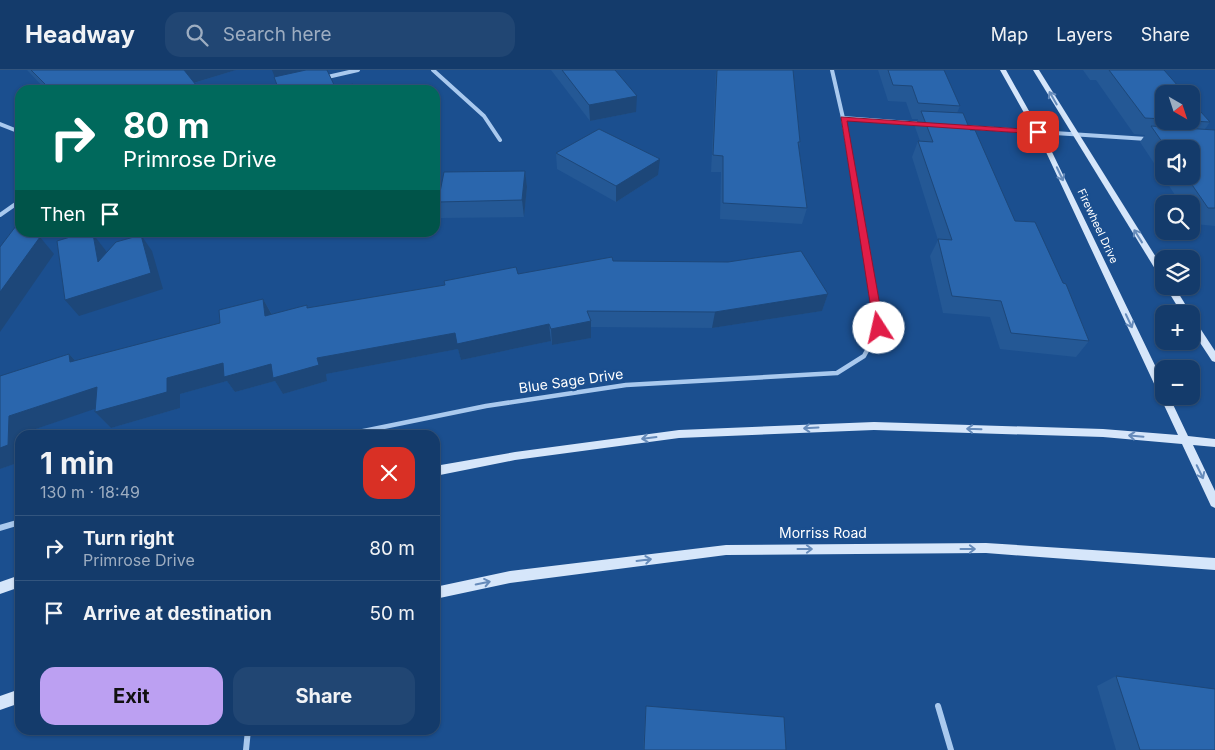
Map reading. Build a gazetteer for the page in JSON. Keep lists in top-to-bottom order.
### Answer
{
  "streets": {
    "street": ["Firewheel Drive", "Blue Sage Drive", "Morriss Road"]
  },
  "one_way": ["Morriss Road"],
  "north": "bottom right",
  "page": {
    "header": "Headway",
    "search": "Search here",
    "nav": ["Map", "Layers", "Share"],
    "map_buttons": ["+", "−"],
    "turn": ["80 m", "Primrose Drive"],
    "then": "Then",
    "heading": ["1 min", "130 m · 18:49"],
    "list": [
      {
        "name": "Turn right",
        "note": "Primrose Drive",
        "value": "80 m"
      },
      {
        "name": "Arrive at destination",
        "value": "50 m"
      }
    ],
    "buttons": ["Exit", "Share"]
  }
}
